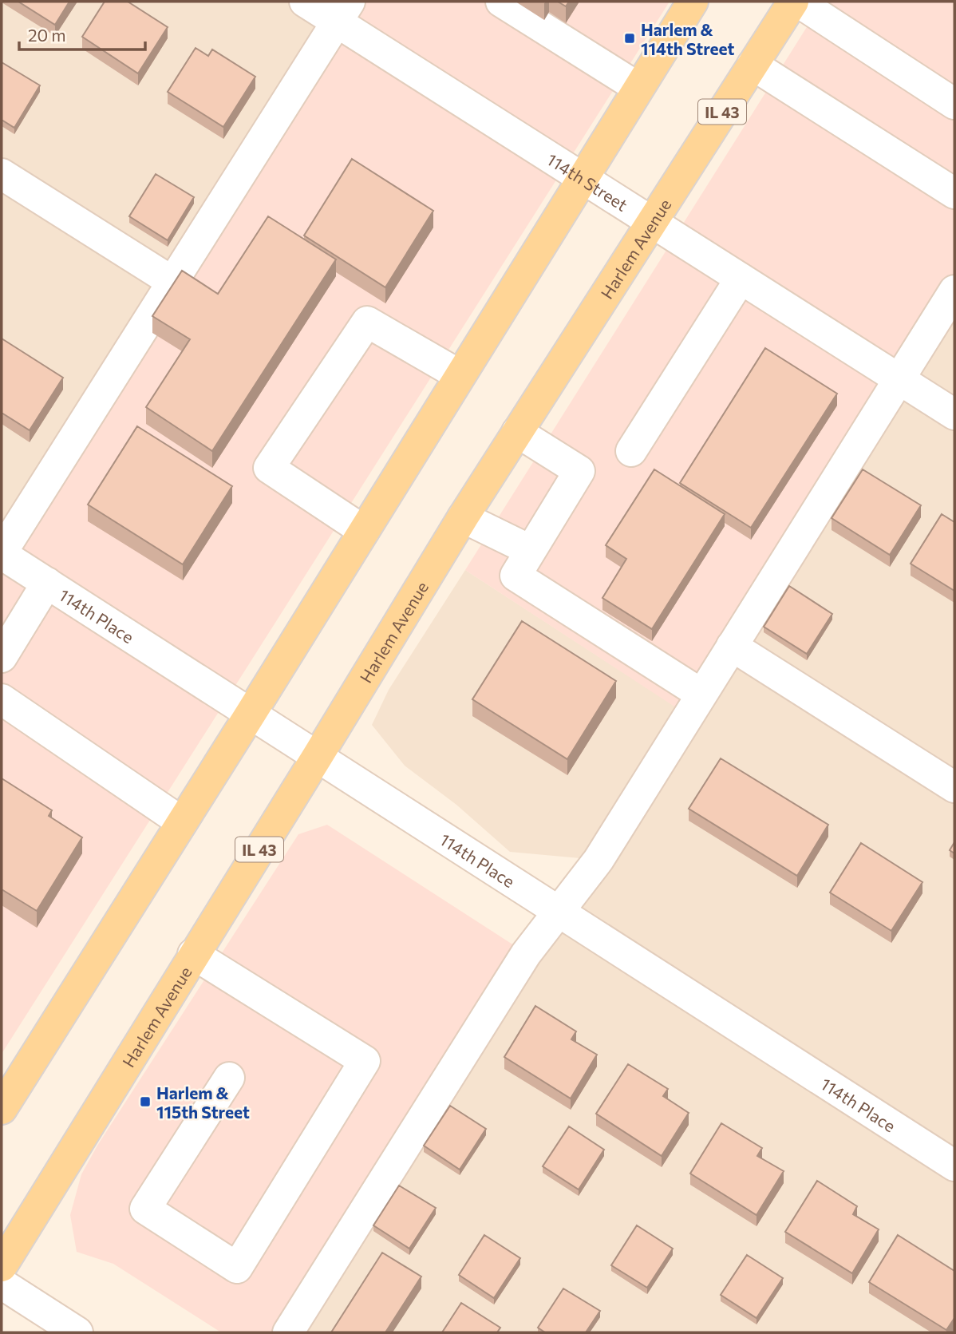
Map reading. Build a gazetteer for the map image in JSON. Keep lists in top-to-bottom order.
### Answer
{
  "streets": {
    "main road": ["IL 43", "Harlem Avenue"],
    "street": ["114th Street", "114th Place"]
  },
  "crossings": [
    ["114th Street", "Harlem Avenue"],
    ["Harlem Avenue", "114th Place"]
  ],
  "places": {
    "transit": ["Harlem & 114th Street", "Harlem & 115th Street"]
  },
  "scale_bar": "20 m"
}
